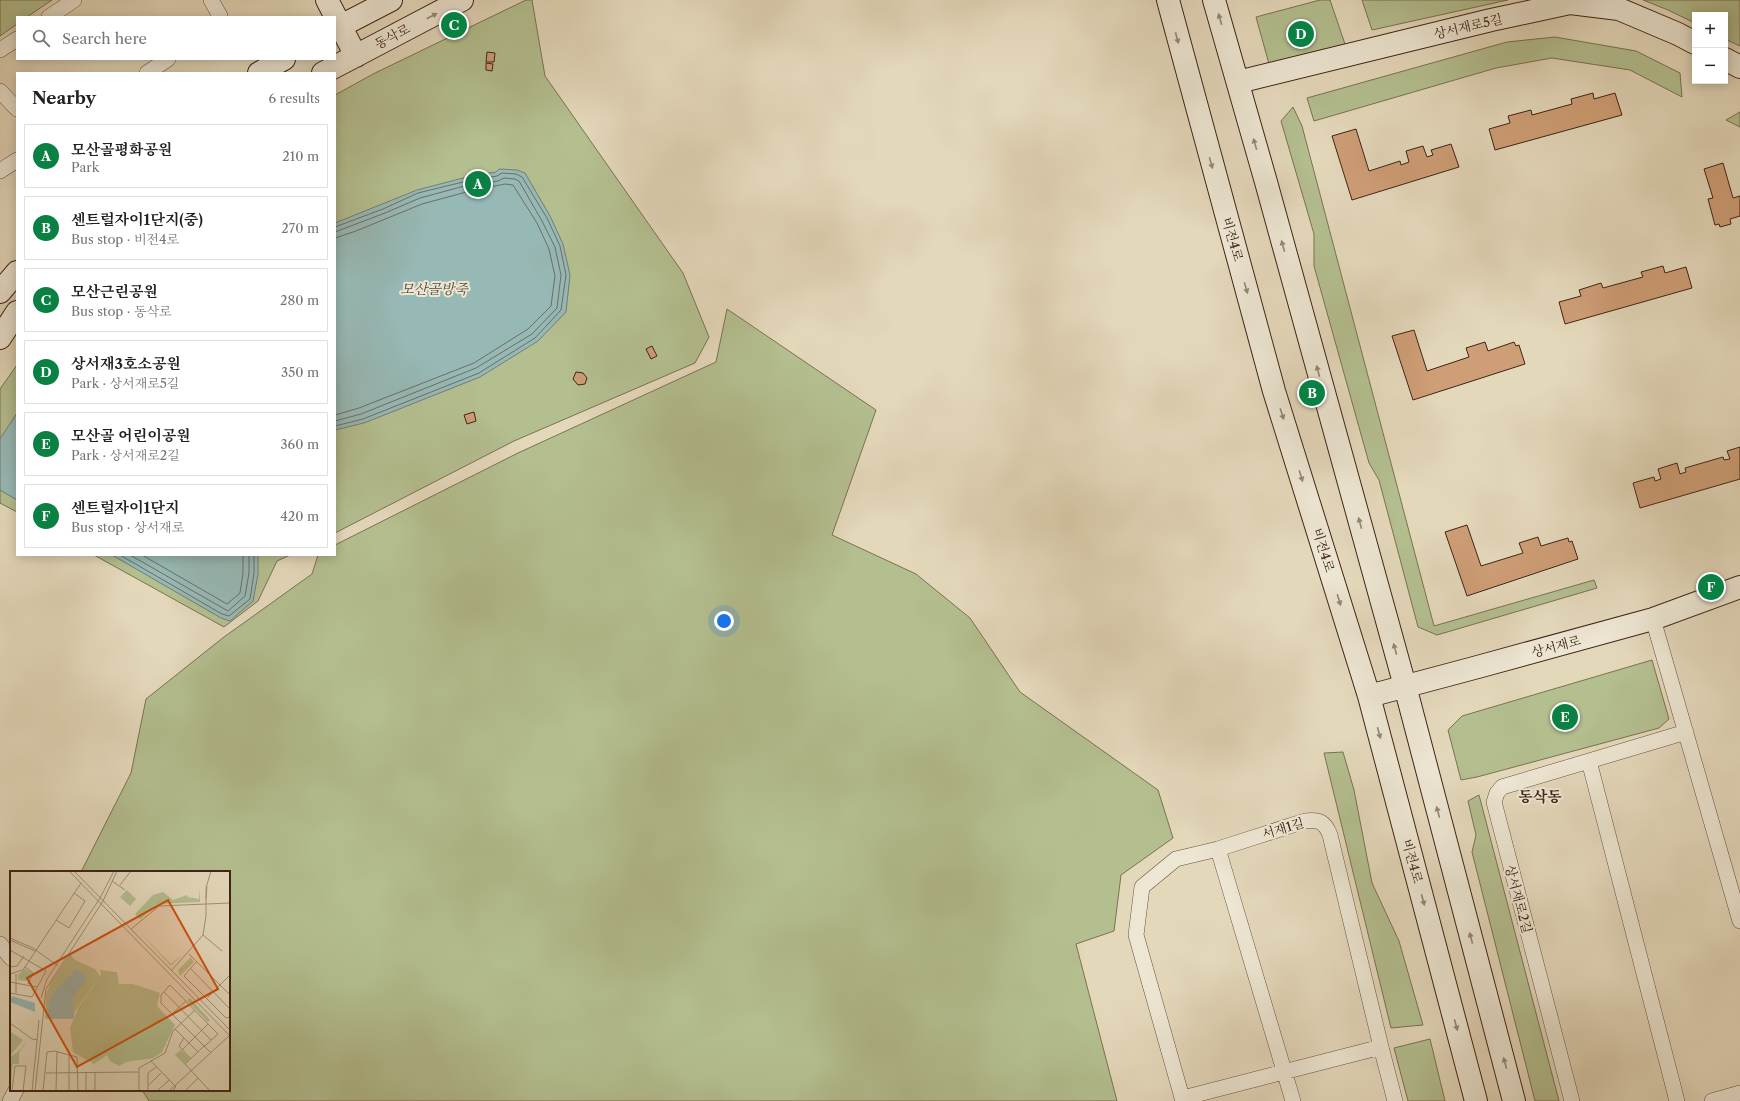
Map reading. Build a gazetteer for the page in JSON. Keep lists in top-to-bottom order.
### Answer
{
  "streets": {
    "main road": [
      "상서재로5길",
      "동삭로",
      "비전4로",
      "상서재로"
    ],
    "street": ["서재1길", "상서재로2길"]
  },
  "crossings": [
    ["비전4로", "상서재로"]
  ],
  "districts": ["동삭동"],
  "water": ["모산골방죽"],
  "page": {
    "pins": [
      "C",
      "D",
      "A",
      "B",
      "F",
      "E"
    ],
    "map_buttons": ["+", "−"],
    "search": "Search here",
    "heading": ["Nearby", "6 results"],
    "list": [
      {
        "mark": "A",
        "name": "모산골평화공원",
        "note": "Park",
        "value": "210 m"
      },
      {
        "mark": "B",
        "name": "센트럴자이1단지(중)",
        "note": "Bus stop · 비전4로",
        "value": "270 m"
      },
      {
        "mark": "C",
        "name": "모산근린공원",
        "note": "Bus stop · 동삭로",
        "value": "280 m"
      },
      {
        "mark": "D",
        "name": "상서재3호소공원",
        "note": "Park · 상서재로5길",
        "value": "350 m"
      },
      {
        "mark": "E",
        "name": "모산골 어린이공원",
        "note": "Park · 상서재로2길",
        "value": "360 m"
      },
      {
        "mark": "F",
        "name": "센트럴자이1단지",
        "note": "Bus stop · 상서재로",
        "value": "420 m"
      }
    ]
  }
}
